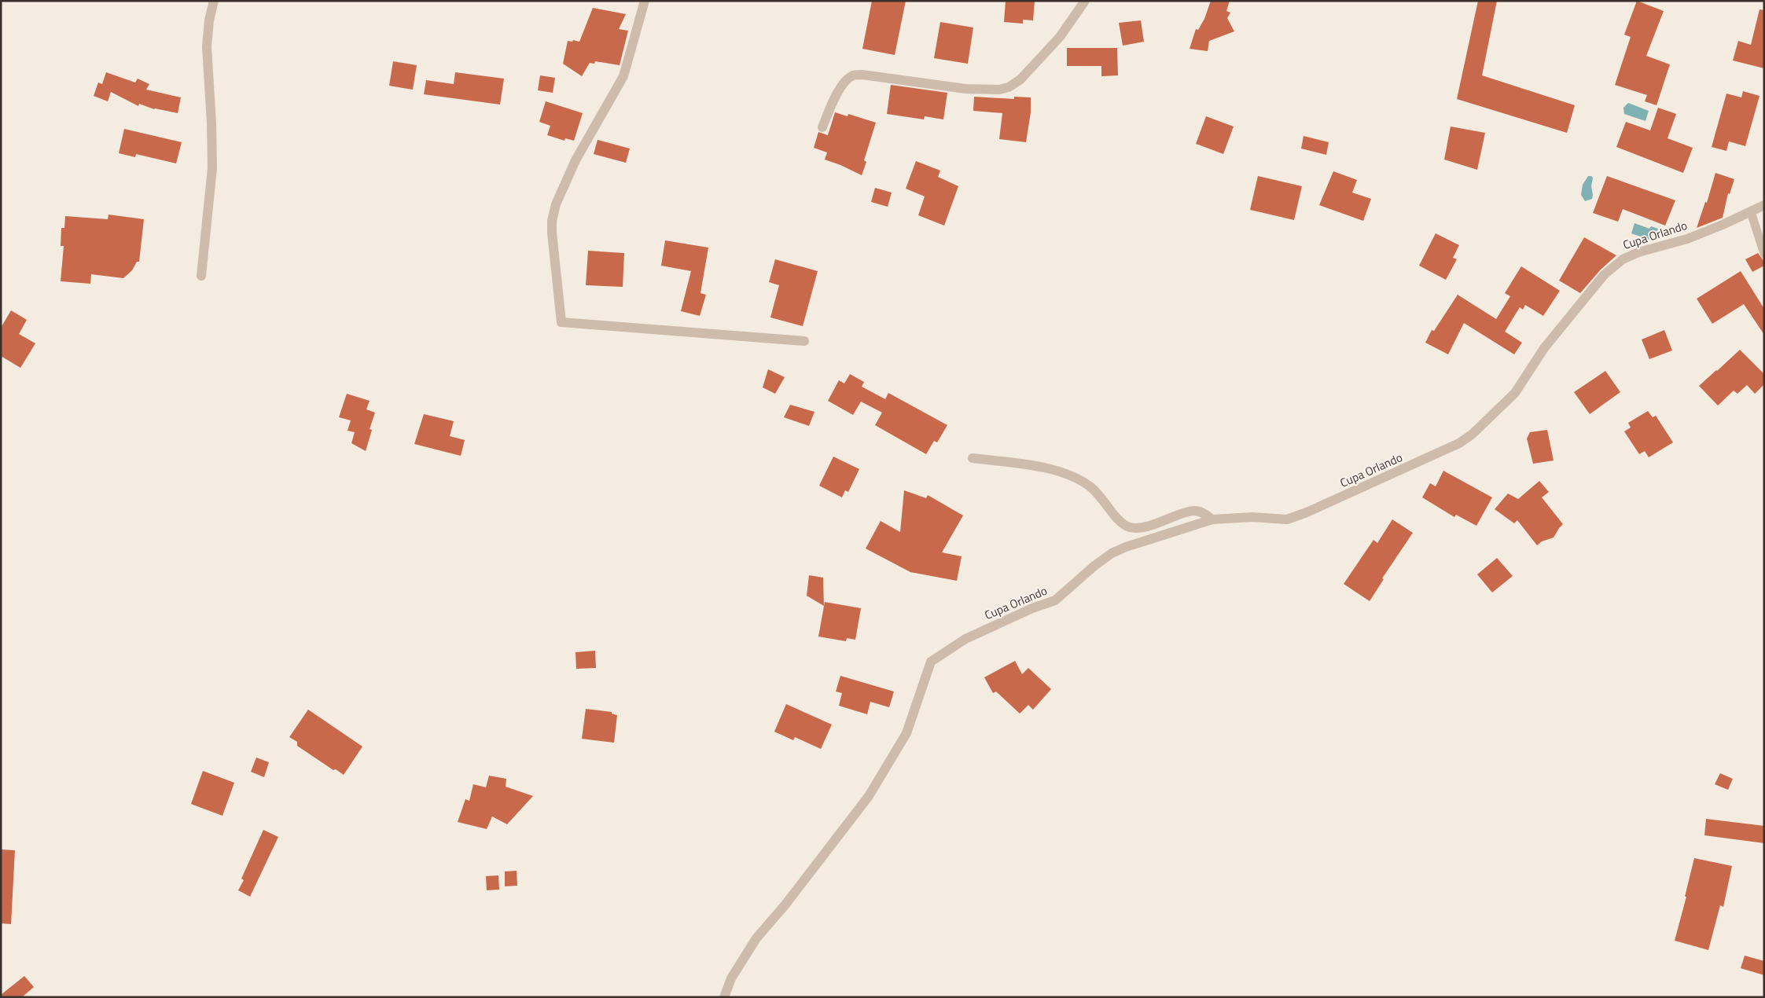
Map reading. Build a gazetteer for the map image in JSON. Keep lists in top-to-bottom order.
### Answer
{
  "streets": {
    "street": ["Cupa Orlando"]
  }
}
